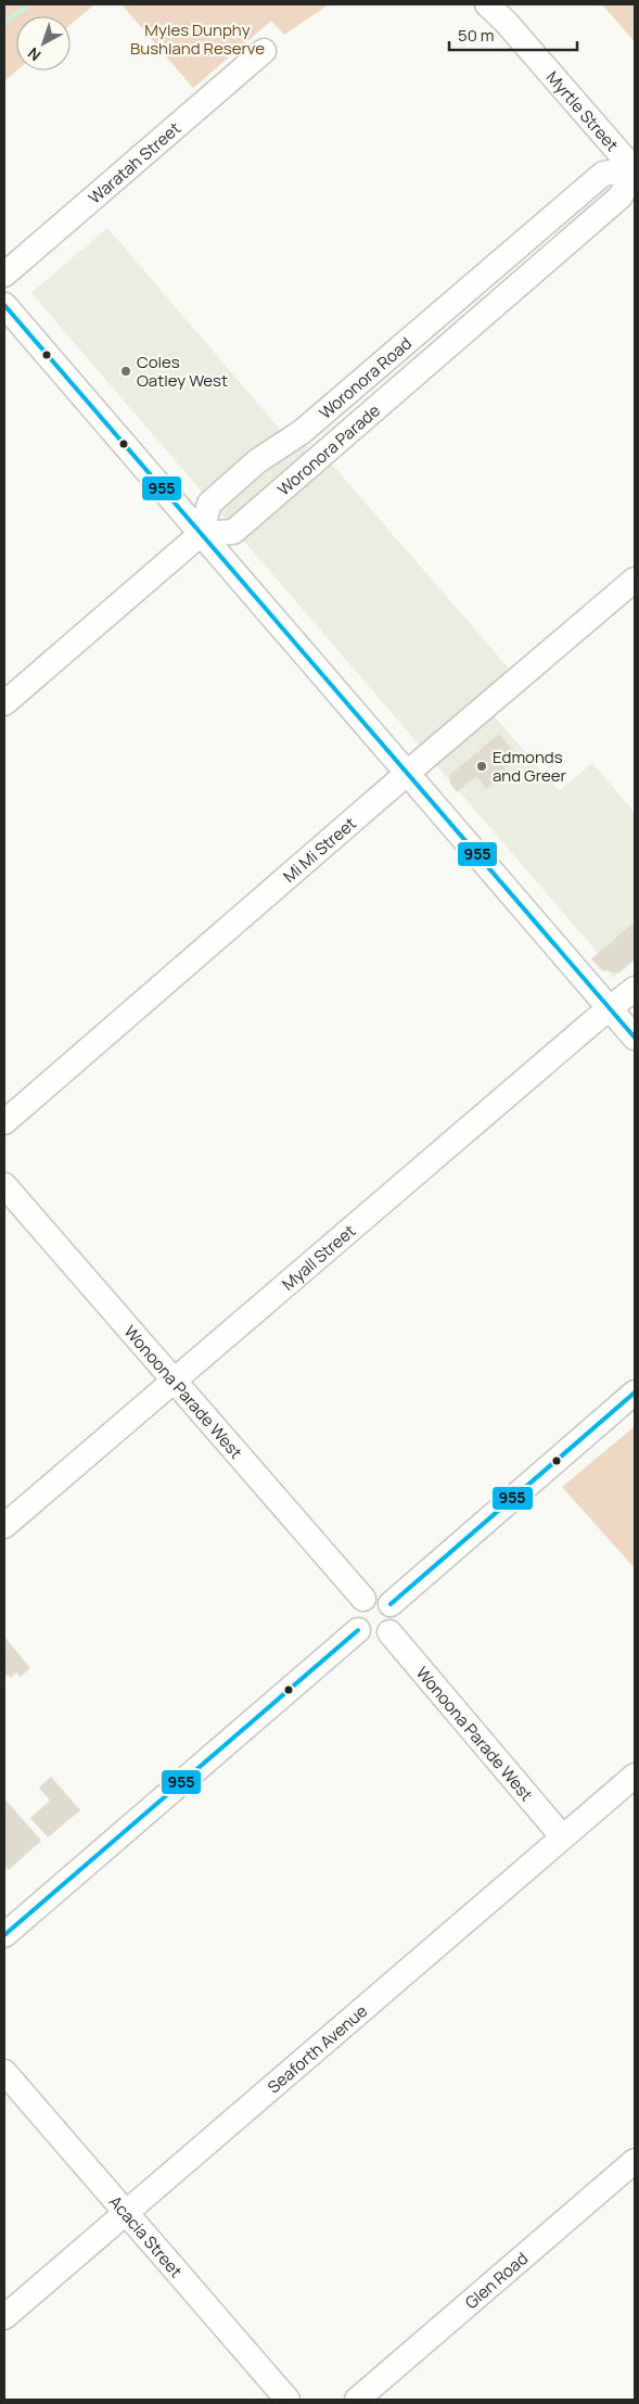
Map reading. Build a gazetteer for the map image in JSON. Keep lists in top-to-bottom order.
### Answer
{
  "streets": {
    "street": [
      "Myrtle Street",
      "Waratah Street",
      "Woronora Road",
      "Woronora Parade",
      "Mi Mi Street",
      "Myall Street",
      "Wonoona Parade West",
      "Seaforth Avenue",
      "Acacia Street",
      "Glen Road"
    ]
  },
  "crossings": [
    ["Myrtle Street", "Woronora Road"],
    ["Myrtle Street", "Woronora Parade"],
    ["Woronora Road", "Woronora Parade"],
    ["Myall Street", "Wonoona Parade West"],
    ["Wonoona Parade West", "Seaforth Avenue"],
    ["Seaforth Avenue", "Acacia Street"]
  ],
  "parks": ["Myles Dunphy Bushland Reserve"],
  "places": ["Coles Oatley West", "Edmonds and Greer"],
  "lines": ["transit line 955"],
  "scale_bar": "50 m",
  "north": "bottom left"
}
